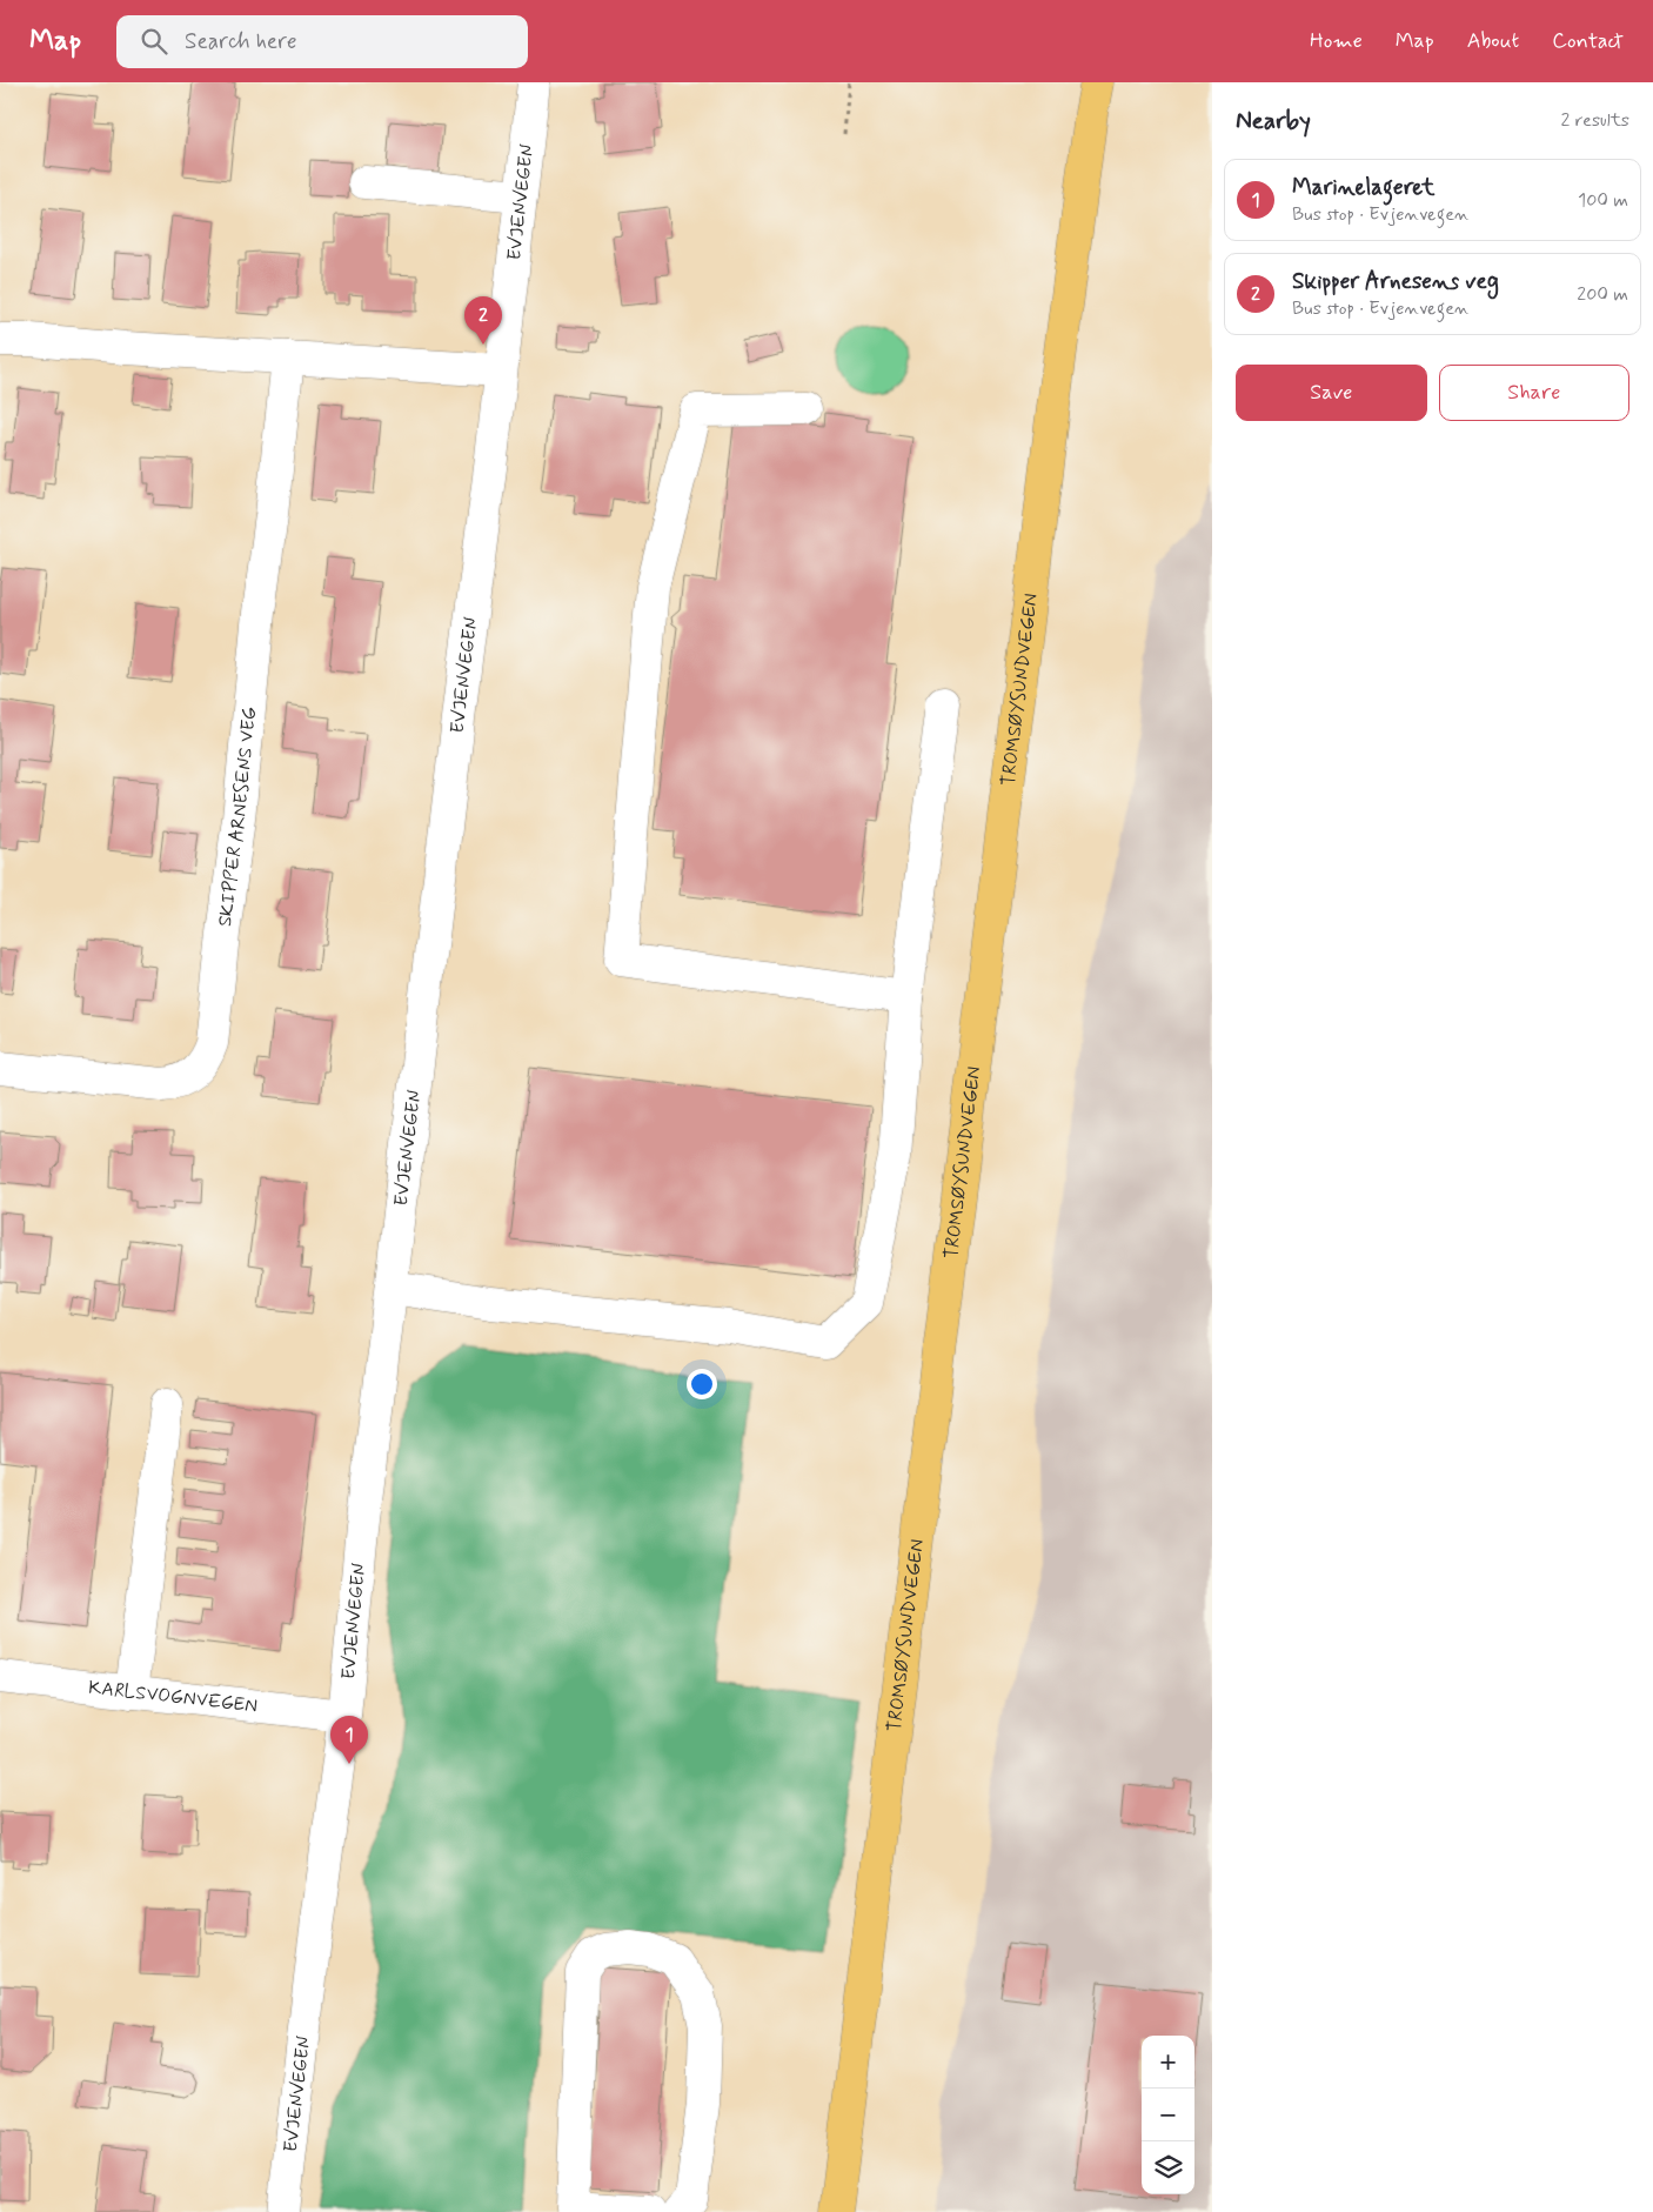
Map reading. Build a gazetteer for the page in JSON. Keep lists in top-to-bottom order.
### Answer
{
  "streets": {
    "highway": ["TROMSØYSUNDVEGEN"],
    "street": ["EVJENVEGEN", "SKIPPER ARNESENS VEG", "KARLSVOGNVEGEN"]
  },
  "crossings": [
    ["EVJENVEGEN", "KARLSVOGNVEGEN"]
  ],
  "page": {
    "header": "Map",
    "search": "Search here",
    "nav": [
      "Home",
      "Map",
      "About",
      "Contact"
    ],
    "heading": ["Nearby", "2 results"],
    "list": [
      {
        "mark": "1",
        "name": "Marinelageret",
        "note": "Bus stop · Evjenvegen",
        "value": "100 m"
      },
      {
        "mark": "2",
        "name": "Skipper Arnesens veg",
        "note": "Bus stop · Evjenvegen",
        "value": "200 m"
      }
    ],
    "pins": ["2", "1"],
    "buttons": ["Save", "Share"],
    "map_buttons": ["+", "−"]
  }
}
